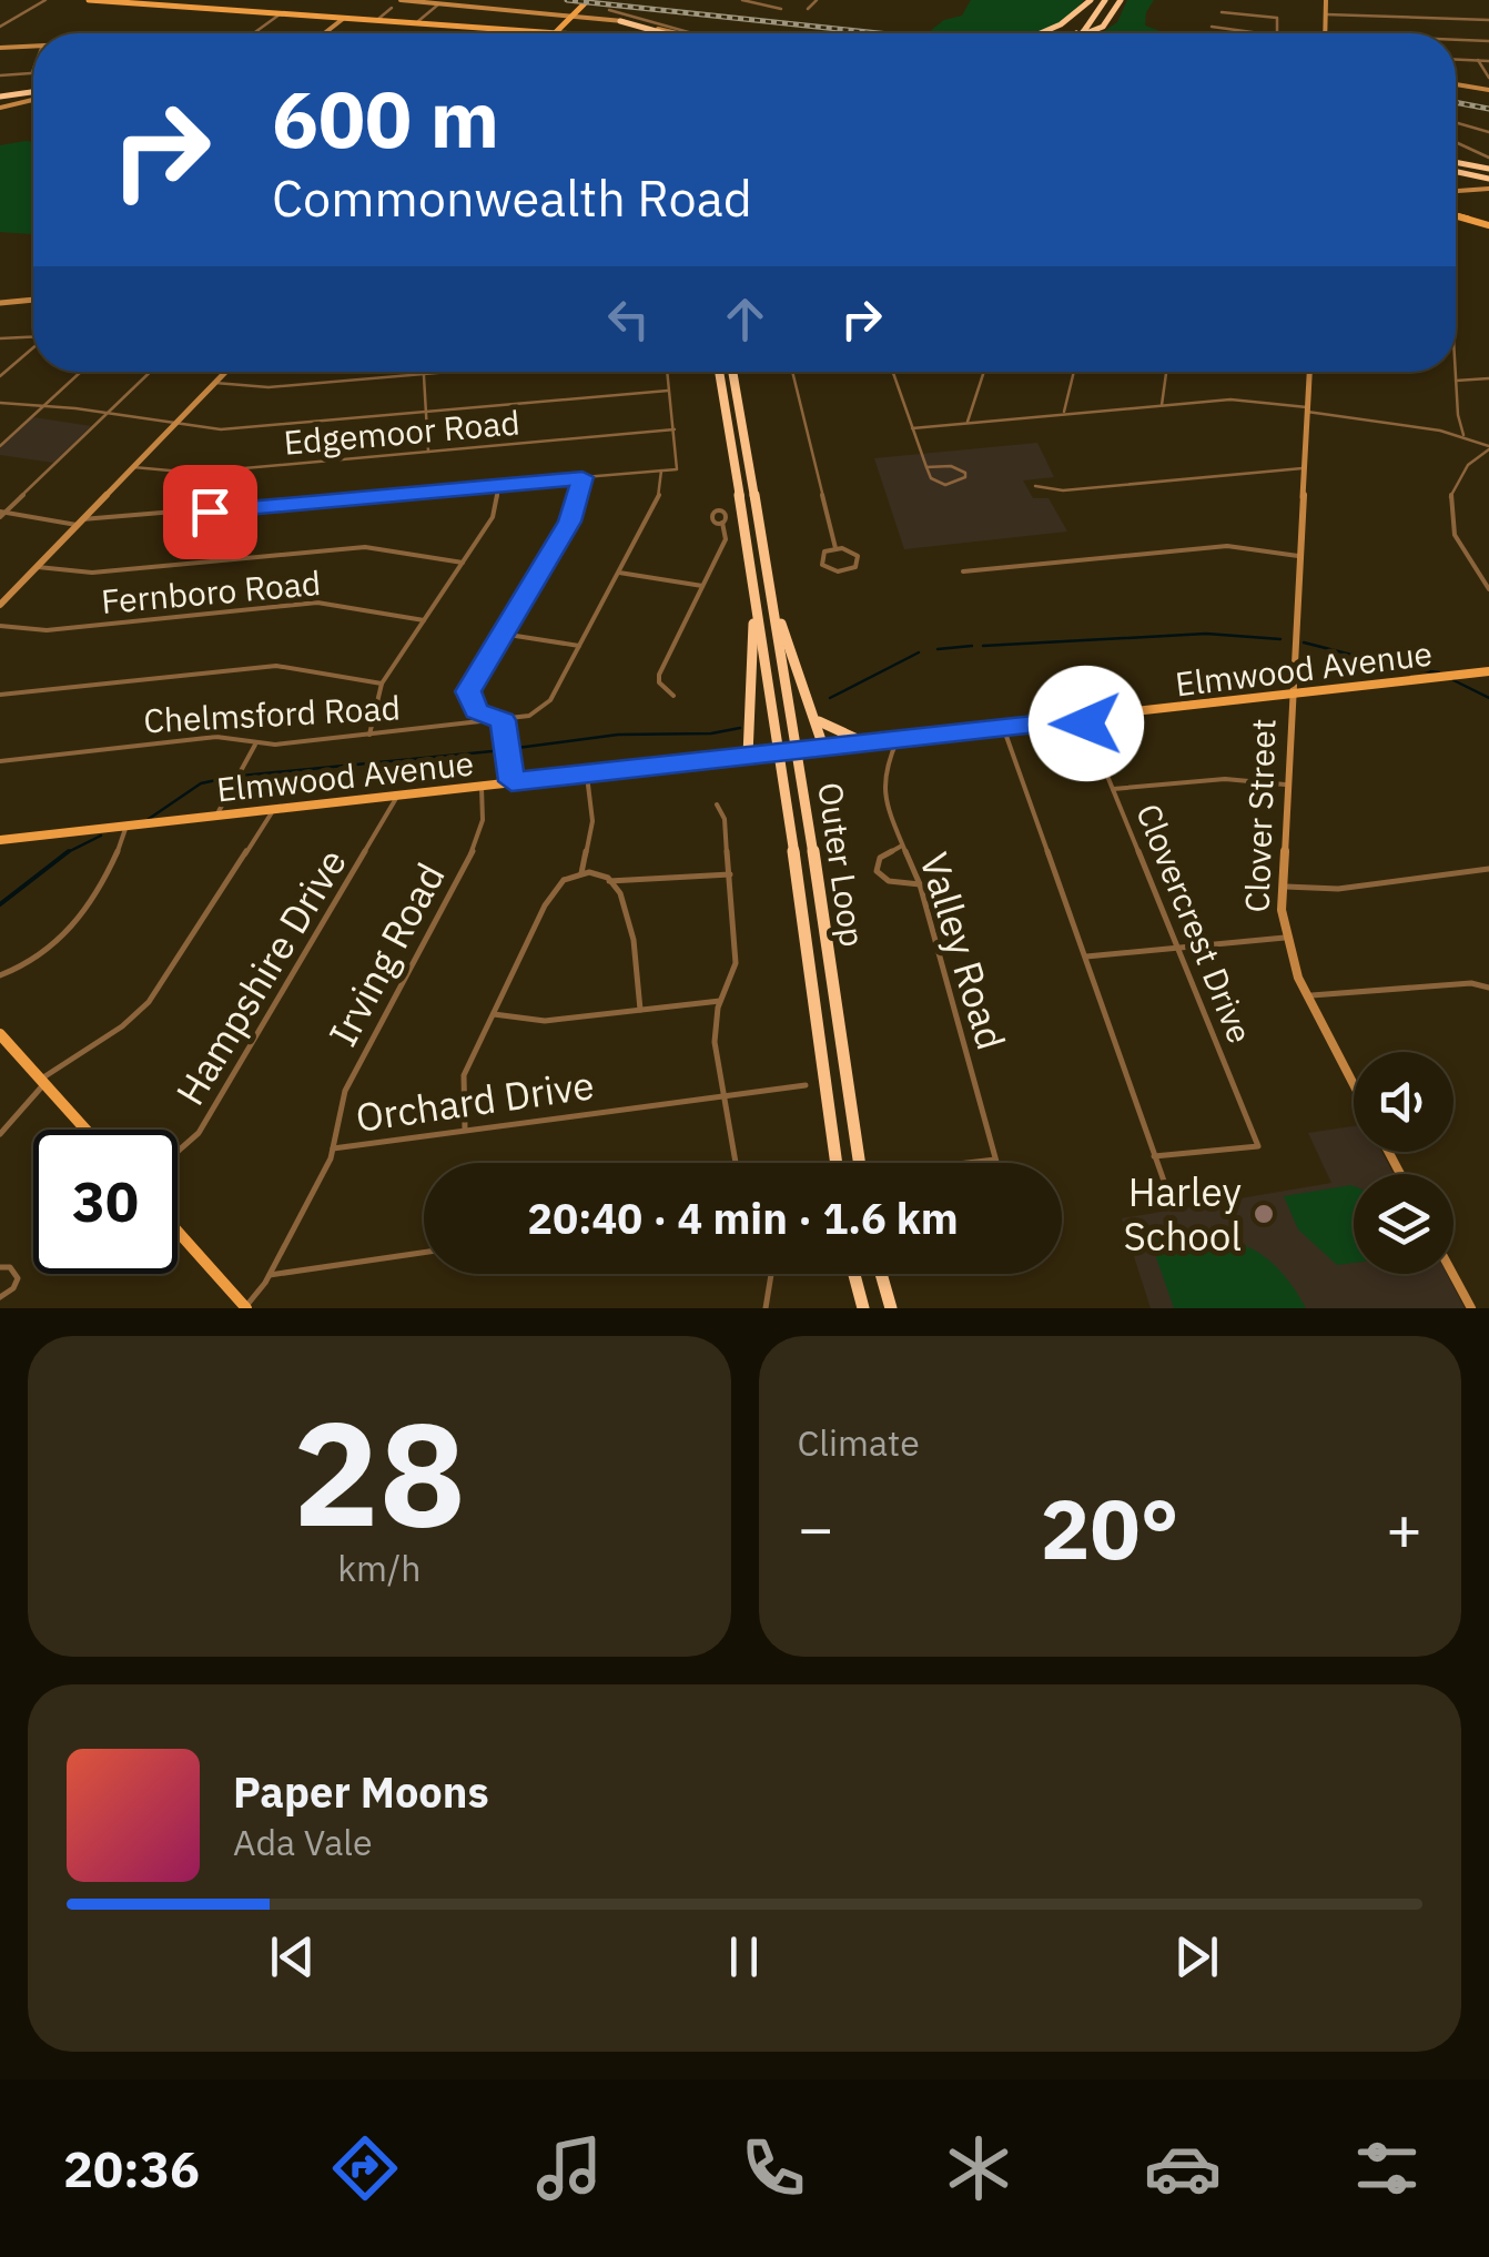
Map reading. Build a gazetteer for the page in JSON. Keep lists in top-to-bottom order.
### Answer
{
  "streets": {
    "highway": ["Outer Loop"],
    "main road": ["Elmwood Avenue", "Clover Street"],
    "street": [
      "Edgemoor Road",
      "Fernboro Road",
      "Chelmsford Road",
      "Clovercrest Drive",
      "Valley Road",
      "Irving Road",
      "Hampshire Drive",
      "Orchard Drive"
    ]
  },
  "crossings": [
    ["Elmwood Avenue", "Clover Street"],
    ["Elmwood Avenue", "Clovercrest Drive"],
    ["Elmwood Avenue", "Valley Road"],
    ["Elmwood Avenue", "Irving Road"],
    ["Elmwood Avenue", "Hampshire Drive"],
    ["Irving Road", "Orchard Drive"]
  ],
  "places": ["Harley School"],
  "page": {
    "turn": ["600 m", "Commonwealth Road"],
    "limit": "30",
    "trip": "20:40 · 4 min · 1.6 km",
    "tile": [
      ["28", "km/h"],
      "Climate"
    ],
    "heat": ["−", "20°", "+"],
    "song": ["Paper Moons", "Ada Vale"],
    "tabs": "20:36"
  }
}
